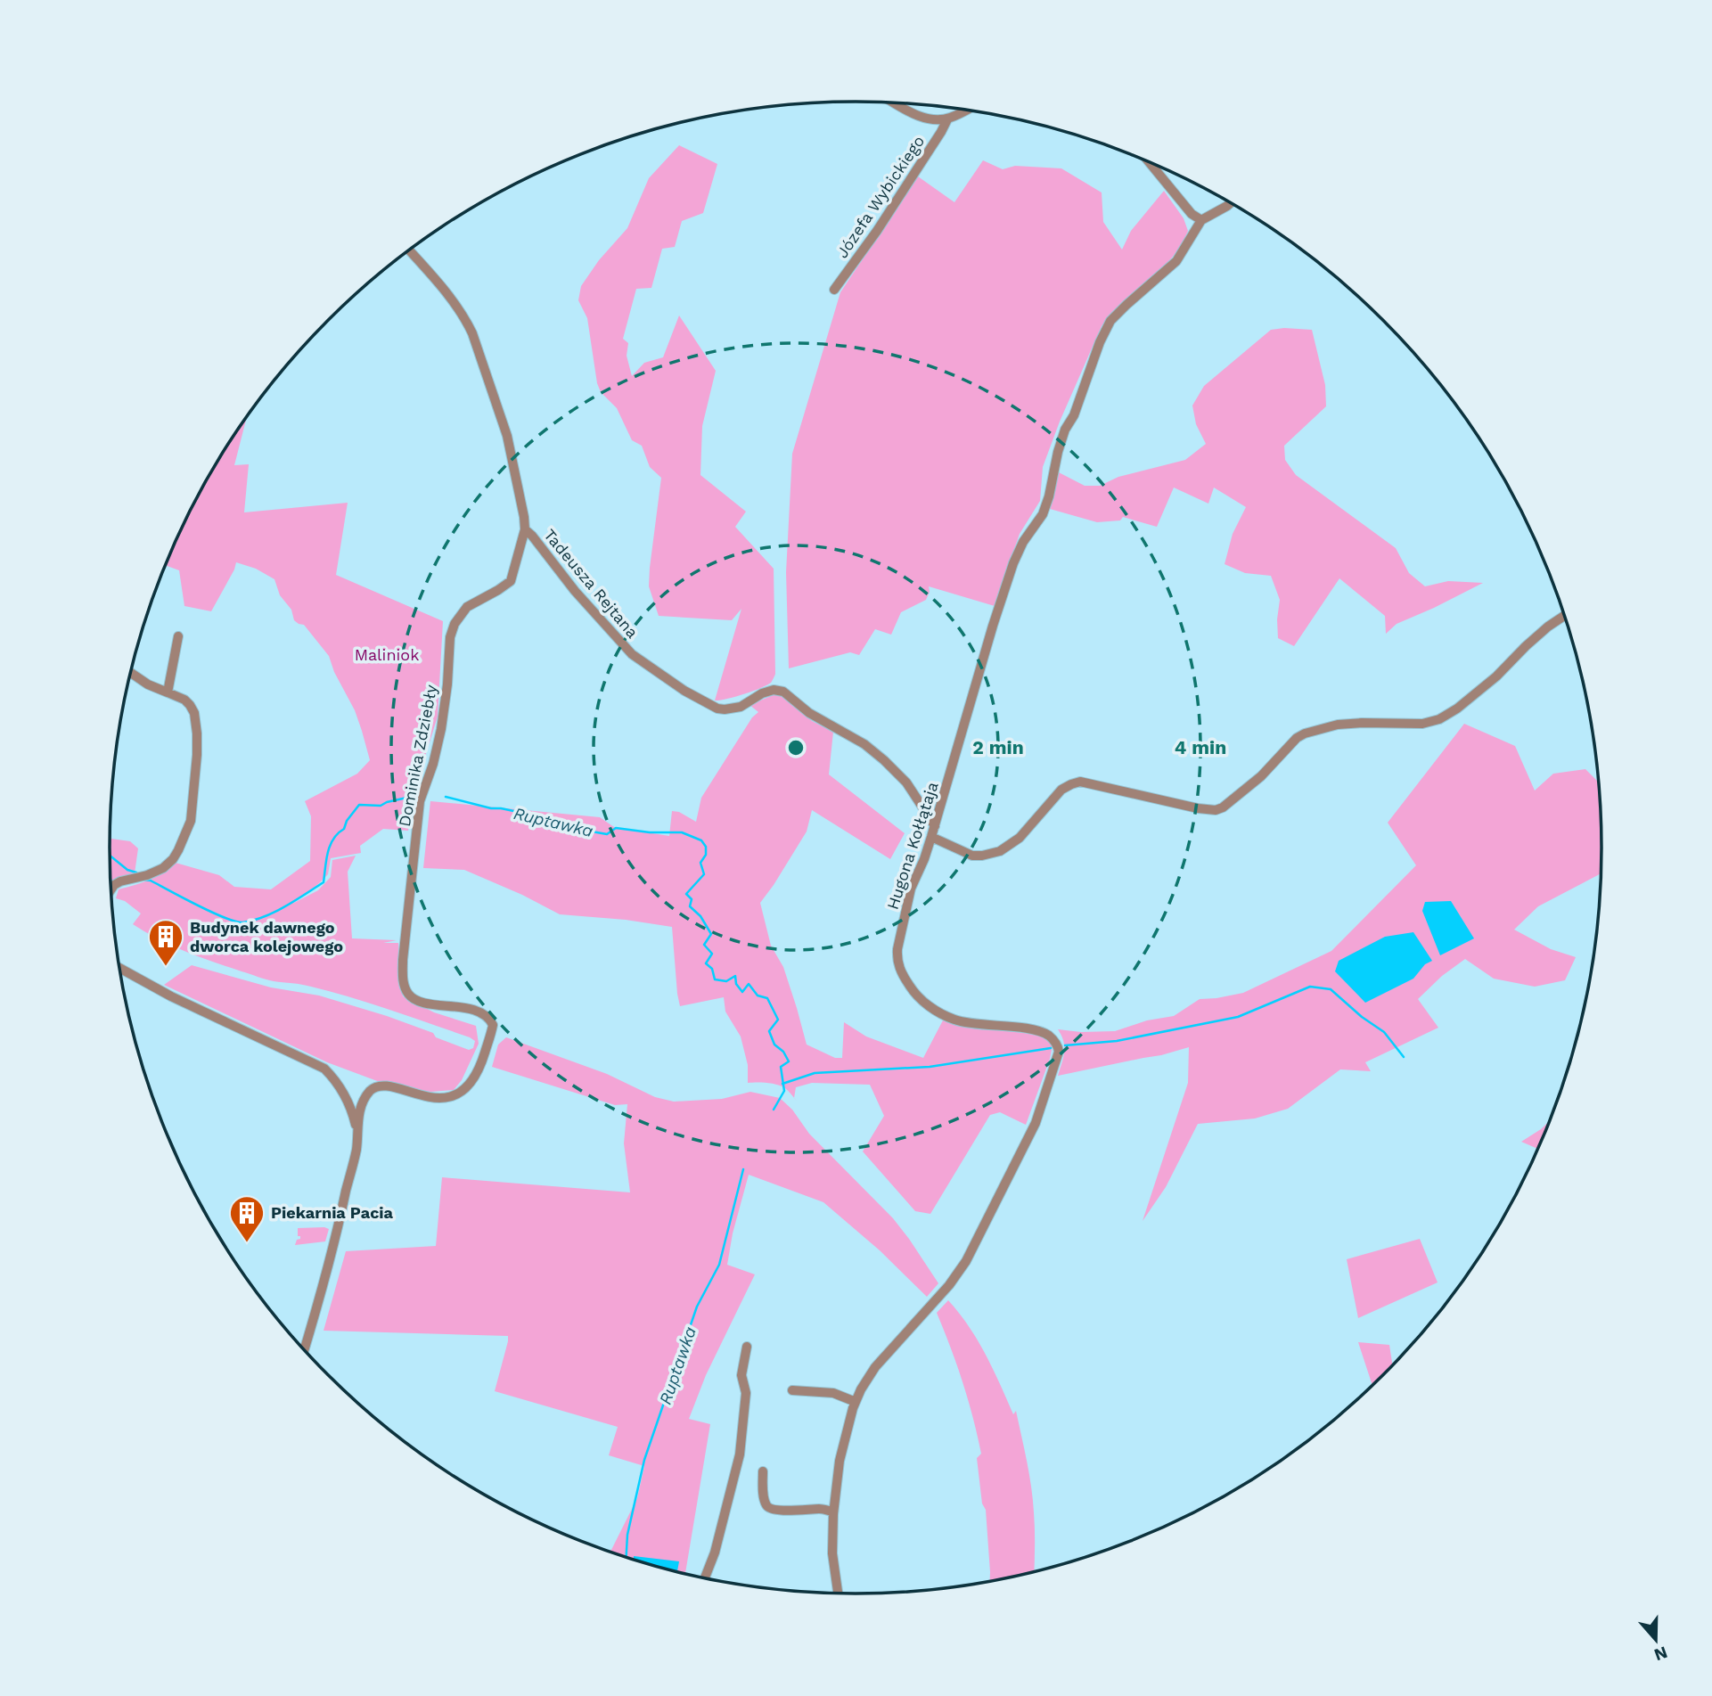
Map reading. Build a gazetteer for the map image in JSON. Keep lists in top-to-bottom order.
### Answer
{
  "streets": {
    "street": [
      "Józefa Wybickiego",
      "Tadeusza Rejtana",
      "Dominika Zdziebły",
      "Hugona Kołłątaja"
    ]
  },
  "crossings": [
    ["Tadeusza Rejtana", "Dominika Zdziebły"],
    ["Tadeusza Rejtana", "Hugona Kołłątaja"]
  ],
  "water": ["Ruptawka"],
  "parks": ["Maliniok"],
  "places": {
    "building": ["Budynek dawnego dworca kolejowego", "Piekarnia Pacia"]
  },
  "north": "bottom",
  "rings": ["2 min", "4 min"]
}
